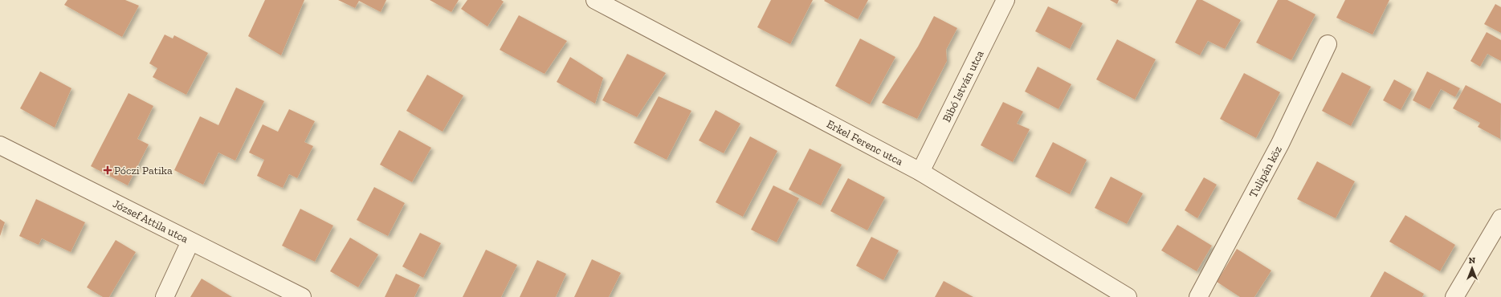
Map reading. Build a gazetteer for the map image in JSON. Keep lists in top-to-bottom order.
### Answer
{
  "streets": {
    "street": [
      "Bibó István utca",
      "Erkel Ferenc utca",
      "Tulipán köz",
      "József Attila utca"
    ]
  },
  "crossings": [
    ["Bibó István utca", "Erkel Ferenc utca"]
  ],
  "places": {
    "health": ["Póczi Patika"]
  },
  "north": "top"
}
